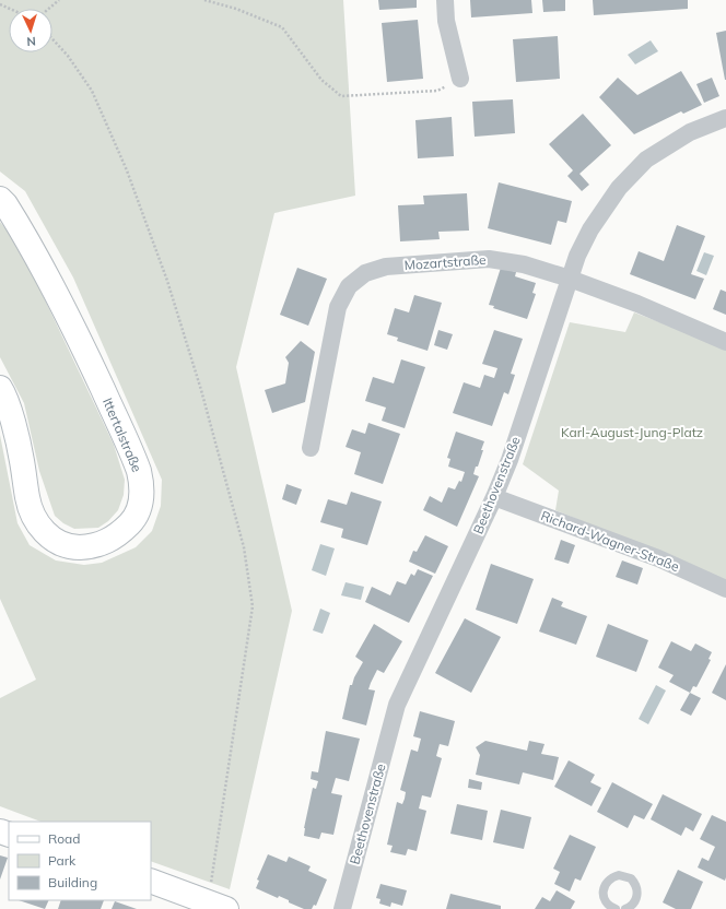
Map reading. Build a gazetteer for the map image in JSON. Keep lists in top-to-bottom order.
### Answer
{
  "streets": {
    "main road": ["Ittertalstraße"],
    "street": ["Mozartstraße", "Beethovenstraße", "Richard-Wagner-Straße"]
  },
  "crossings": [
    ["Mozartstraße", "Beethovenstraße"],
    ["Beethovenstraße", "Richard-Wagner-Straße"]
  ],
  "parks": ["Karl-August-Jung-Platz"],
  "legend": ["Road", "Park", "Building"],
  "north": "bottom"
}
